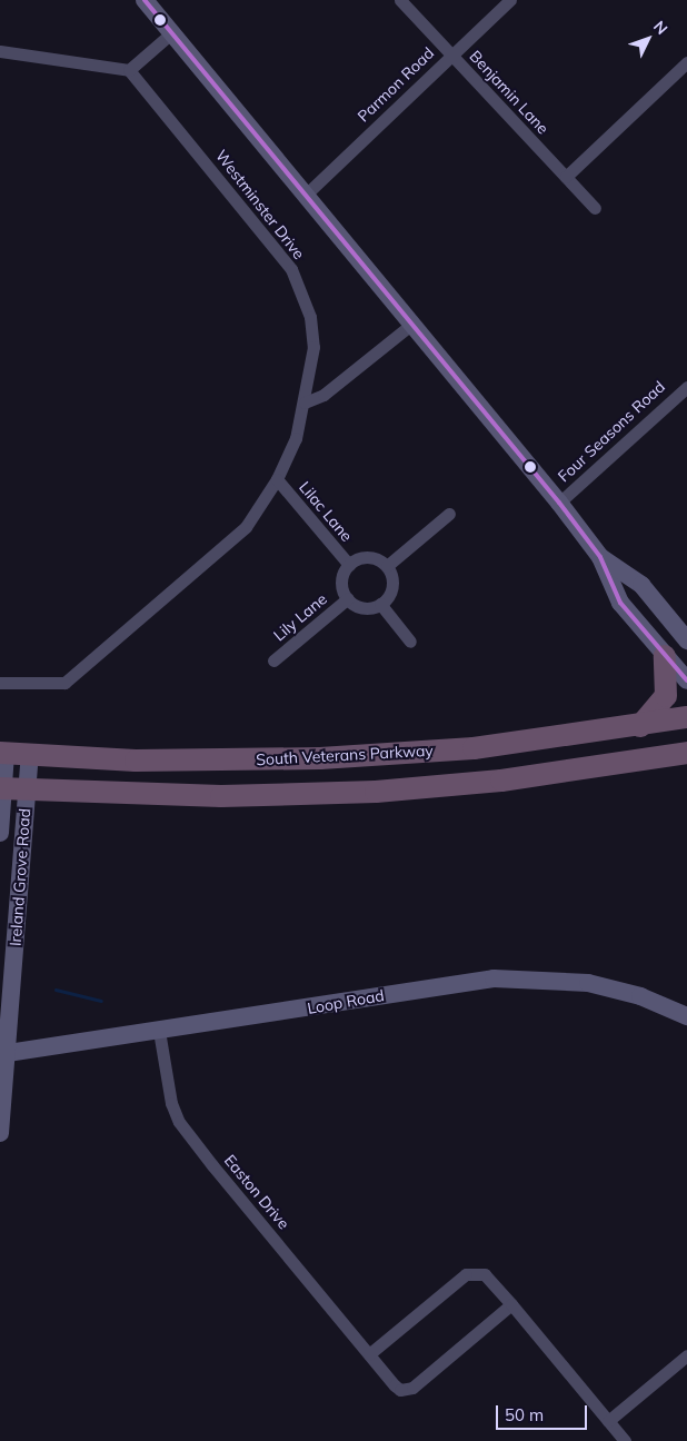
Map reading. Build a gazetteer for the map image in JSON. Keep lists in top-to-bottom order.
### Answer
{
  "streets": {
    "highway": ["South Veterans Parkway"],
    "main road": ["Ireland Grove Road", "Loop Road"],
    "street": [
      "Parmon Road",
      "Benjamin Lane",
      "Westminster Drive",
      "Four Seasons Road",
      "Lilac Lane",
      "Lily Lane",
      "Easton Drive"
    ]
  },
  "crossings": [
    ["Parmon Road", "Benjamin Lane"],
    ["Westminster Drive", "Lilac Lane"],
    ["Lilac Lane", "Lily Lane"],
    ["South Veterans Parkway", "Ireland Grove Road"],
    ["Ireland Grove Road", "Loop Road"],
    ["Loop Road", "Easton Drive"]
  ],
  "scale_bar": "50 m",
  "north": "top right"
}
